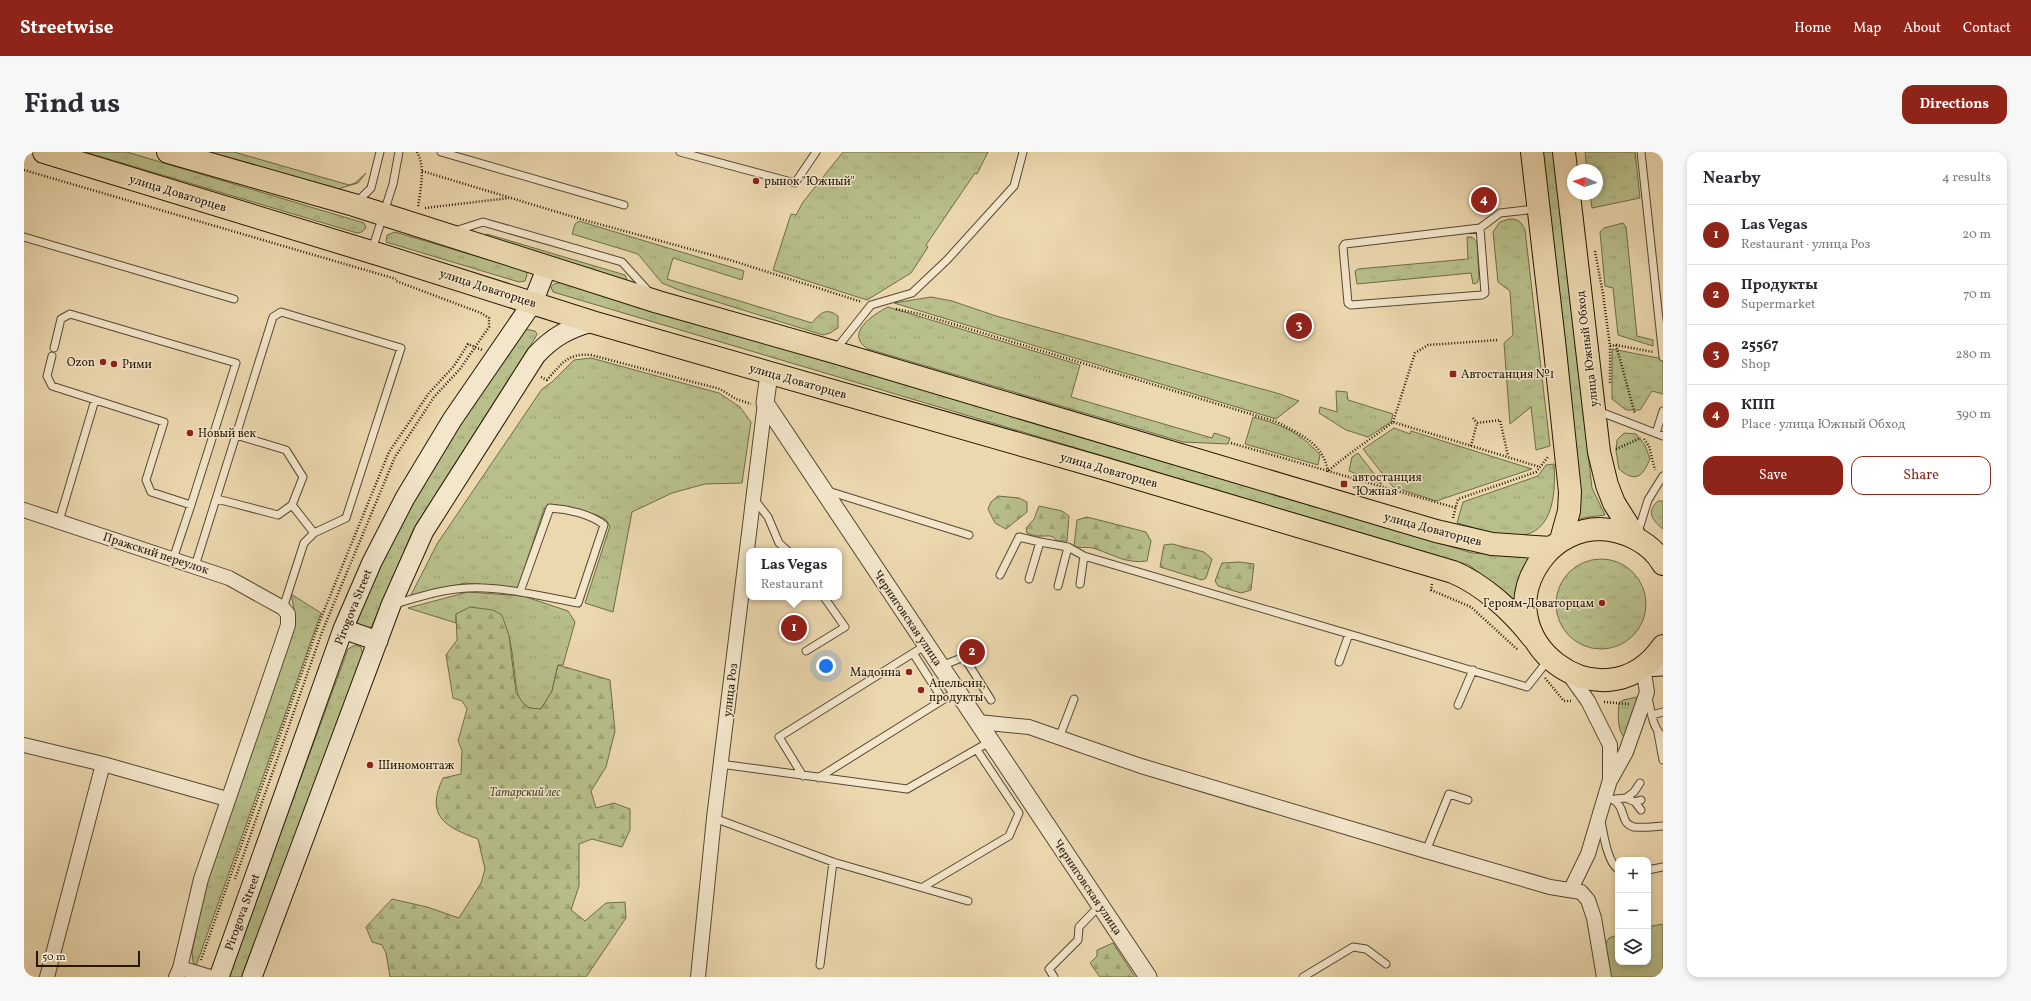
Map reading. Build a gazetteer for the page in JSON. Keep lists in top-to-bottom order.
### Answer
{
  "streets": {
    "main road": ["улица Доваторцев", "улица Южный Обход", "Pirogova Street"],
    "street": ["Пражский переулок", "Черниговская улица", "улица Роз"]
  },
  "crossings": [
    ["улица Доваторцев", "Pirogova Street"],
    ["Черниговская улица", "улица Роз"]
  ],
  "parks": ["Татарский лес"],
  "places": {
    "other": [
      "рынок \"Южный\"",
      "Ozon",
      "Рими",
      "Новый век",
      "Героям-Доваторцам",
      "Мадонна",
      "Апельсин, продукты",
      "Шиномонтаж"
    ],
    "transit": ["Автостанция №1", "автостанция \"Южная\""]
  },
  "scale_bar": "50 m",
  "north": "left",
  "page": {
    "header": "Streetwise",
    "nav": [
      "Home",
      "Map",
      "About",
      "Contact"
    ],
    "title": "Find us",
    "buttons": [
      "Directions",
      ["Save", "Share"]
    ],
    "heading": ["Nearby", "4 results"],
    "pins": [
      "4",
      "3",
      "1",
      "2"
    ],
    "list": [
      {
        "mark": "1",
        "name": "Las Vegas",
        "note": "Restaurant · улица Роз",
        "value": "20 m"
      },
      {
        "mark": "2",
        "name": "Продукты",
        "note": "Supermarket",
        "value": "70 m"
      },
      {
        "mark": "3",
        "name": "25567",
        "note": "Shop",
        "value": "280 m"
      },
      {
        "mark": "4",
        "name": "КПП",
        "note": "Place · улица Южный Обход",
        "value": "390 m"
      }
    ],
    "popup": ["Las Vegas", "Restaurant"],
    "map_buttons": ["+", "−"],
    "scale": "50 m"
  }
}
